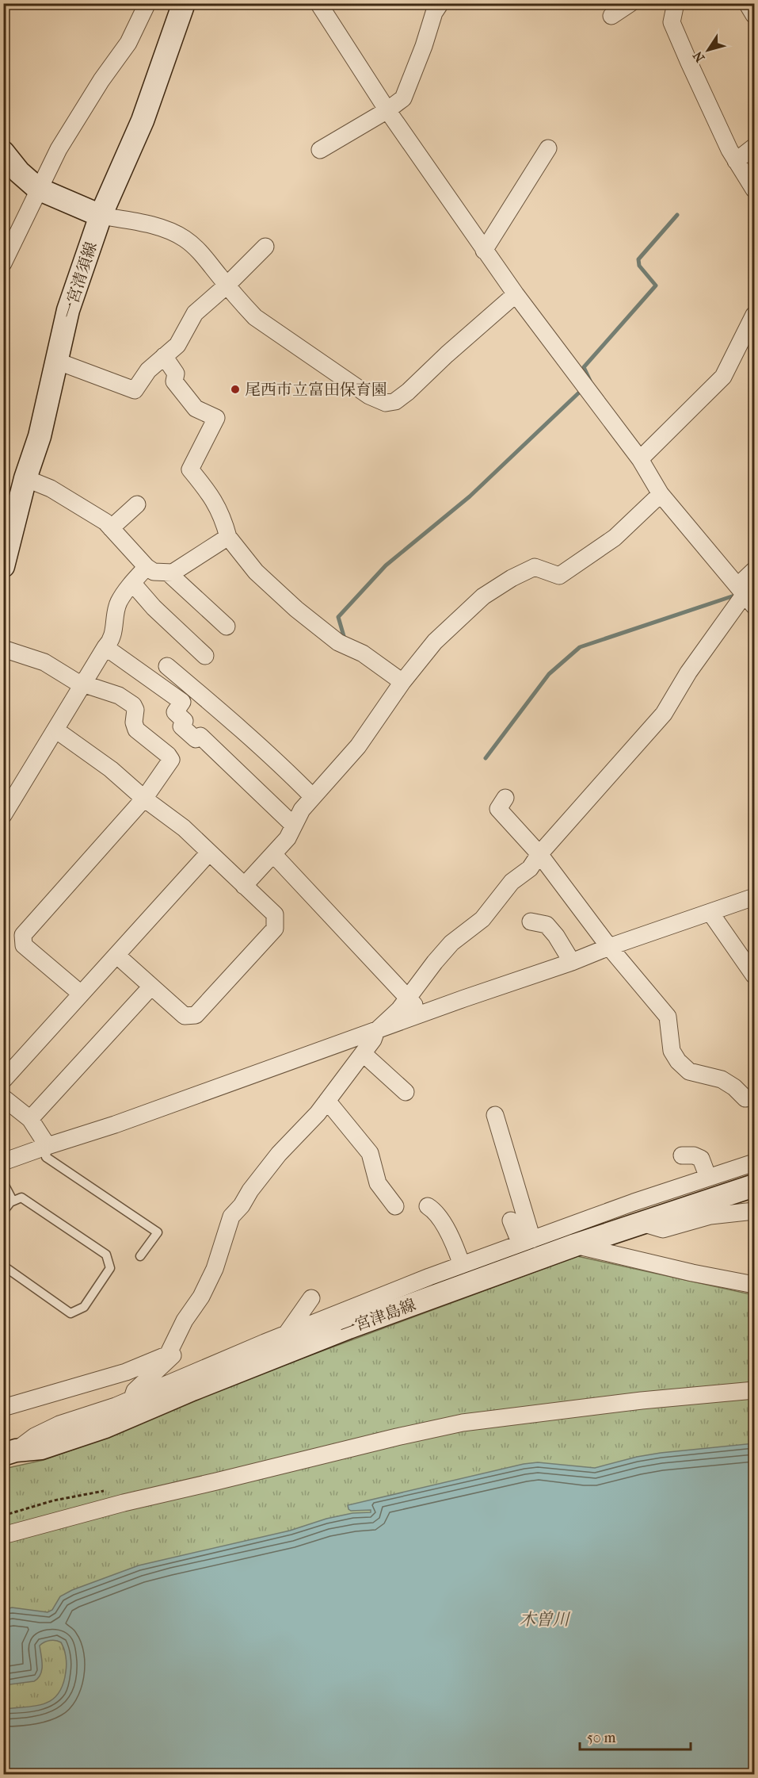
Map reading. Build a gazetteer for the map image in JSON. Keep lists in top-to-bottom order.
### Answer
{
  "streets": {
    "main road": ["一宮清須線", "一宮津島線"]
  },
  "water": ["木曽川"],
  "places": ["尾西市立富田保育園"],
  "scale_bar": "50 m",
  "north": "bottom left"
}
